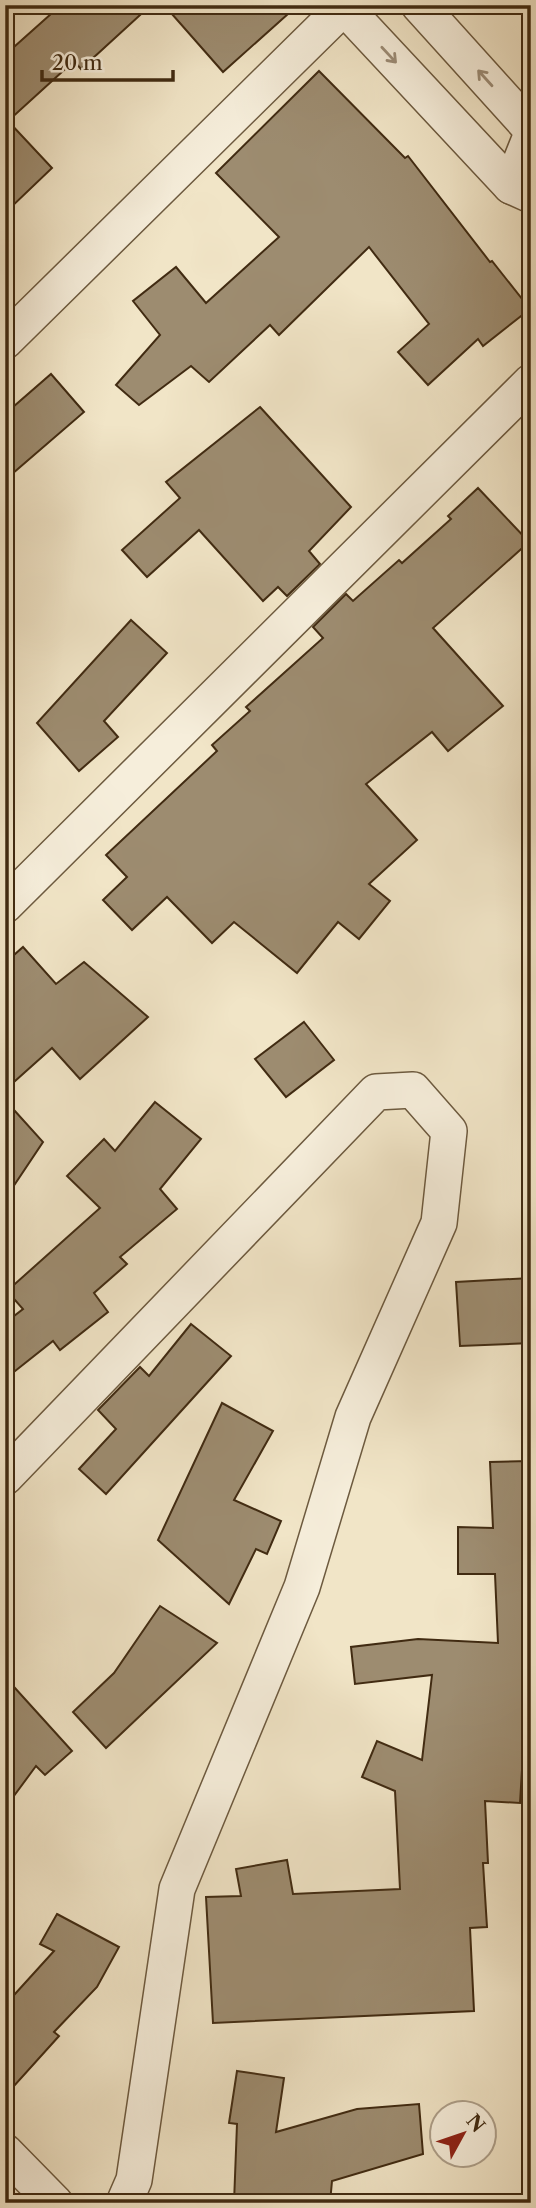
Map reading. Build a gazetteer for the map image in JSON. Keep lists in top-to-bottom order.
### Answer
{
  "scale_bar": "20 m",
  "north": "top right"
}
